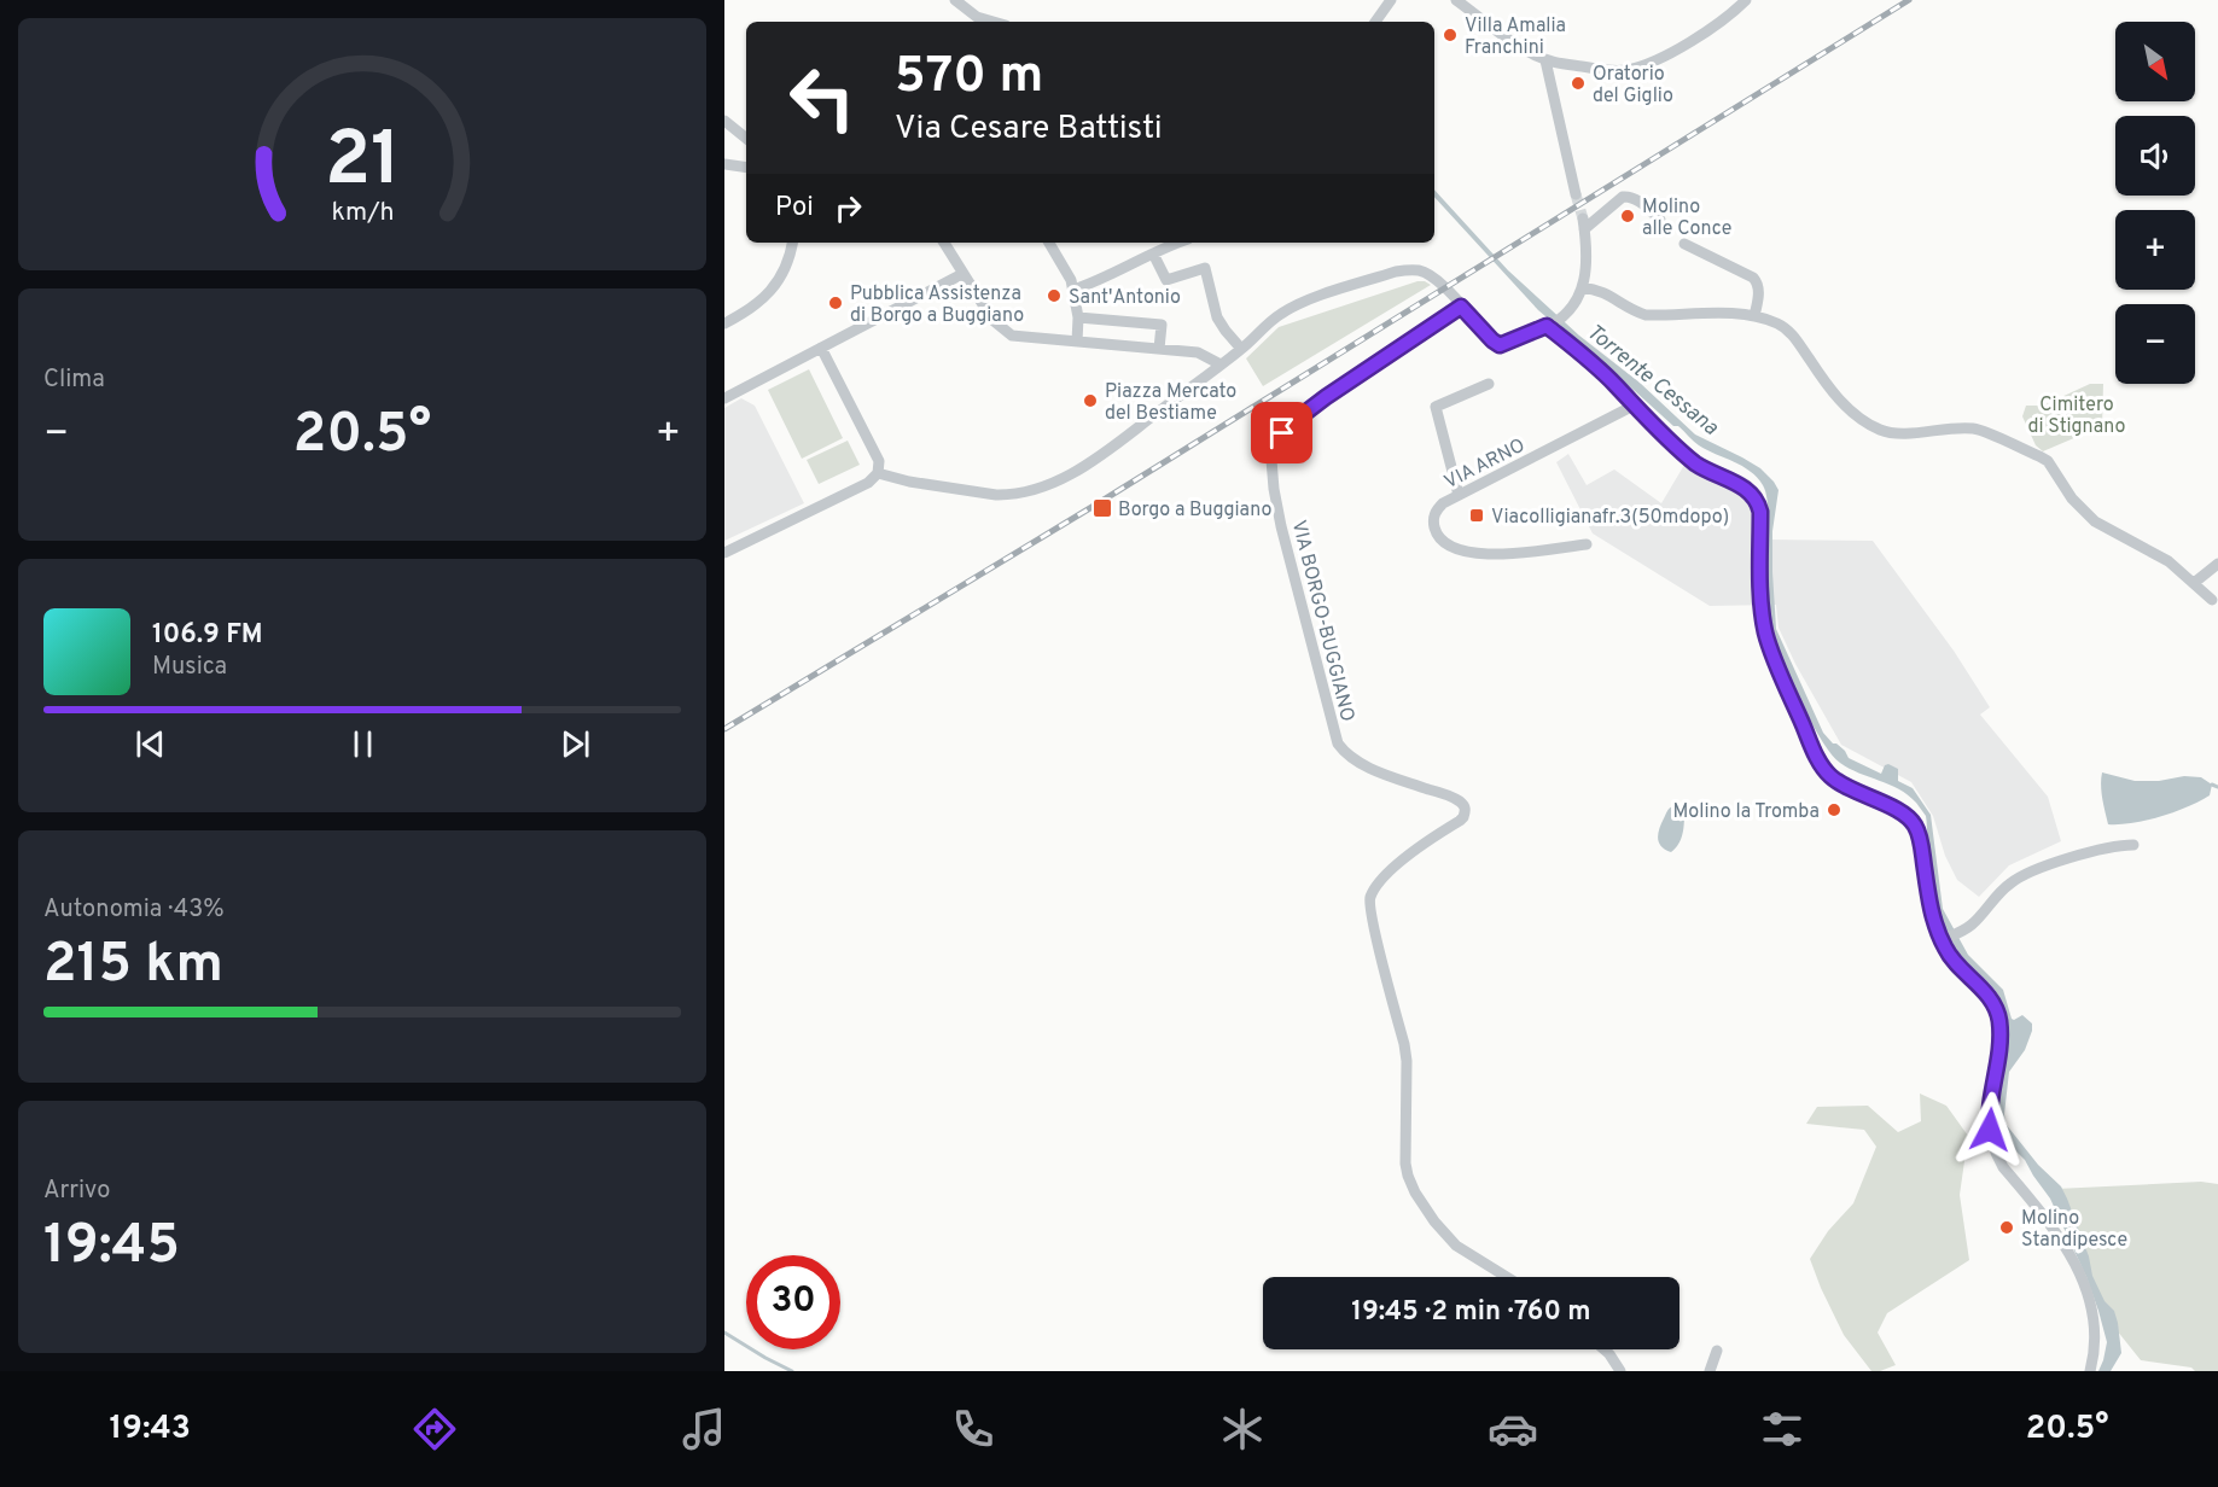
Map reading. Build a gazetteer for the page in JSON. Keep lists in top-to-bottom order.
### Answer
{
  "streets": {
    "street": ["VIA ARNO", "VIA BORGO-BUGGIANO"]
  },
  "water": ["Torrente Cessana"],
  "parks": ["Cimitero di Stignano"],
  "places": {
    "other": [
      "Villa Amalia Franchini",
      "Oratorio del Giglio",
      "Molino alle Conce",
      "Sant'Antonio",
      "Pubblica Assistenza di Borgo a Buggiano",
      "Piazza Mercato del Bestiame",
      "Molino la Tromba",
      "Molino Standipesce"
    ],
    "transit": ["Borgo a Buggiano", "Viacolligianafr.3(50mdopo)"]
  },
  "north": "bottom right",
  "page": {
    "map_buttons": ["+", "−"],
    "turn": ["570 m", "Via Cesare Battisti"],
    "then": "Poi",
    "tile": [
      "Clima",
      ["Autonomia · 43%", "215 km"],
      ["Arrivo", "19:45"]
    ],
    "heat": ["−", "20.5°", "+"],
    "song": ["106.9 FM", "Musica"],
    "limit": "30",
    "trip": "19:45 · 2 min · 760 m",
    "tabs": ["19:43", "20.5°"],
    "gauge": ["21", "km/h"]
  }
}
